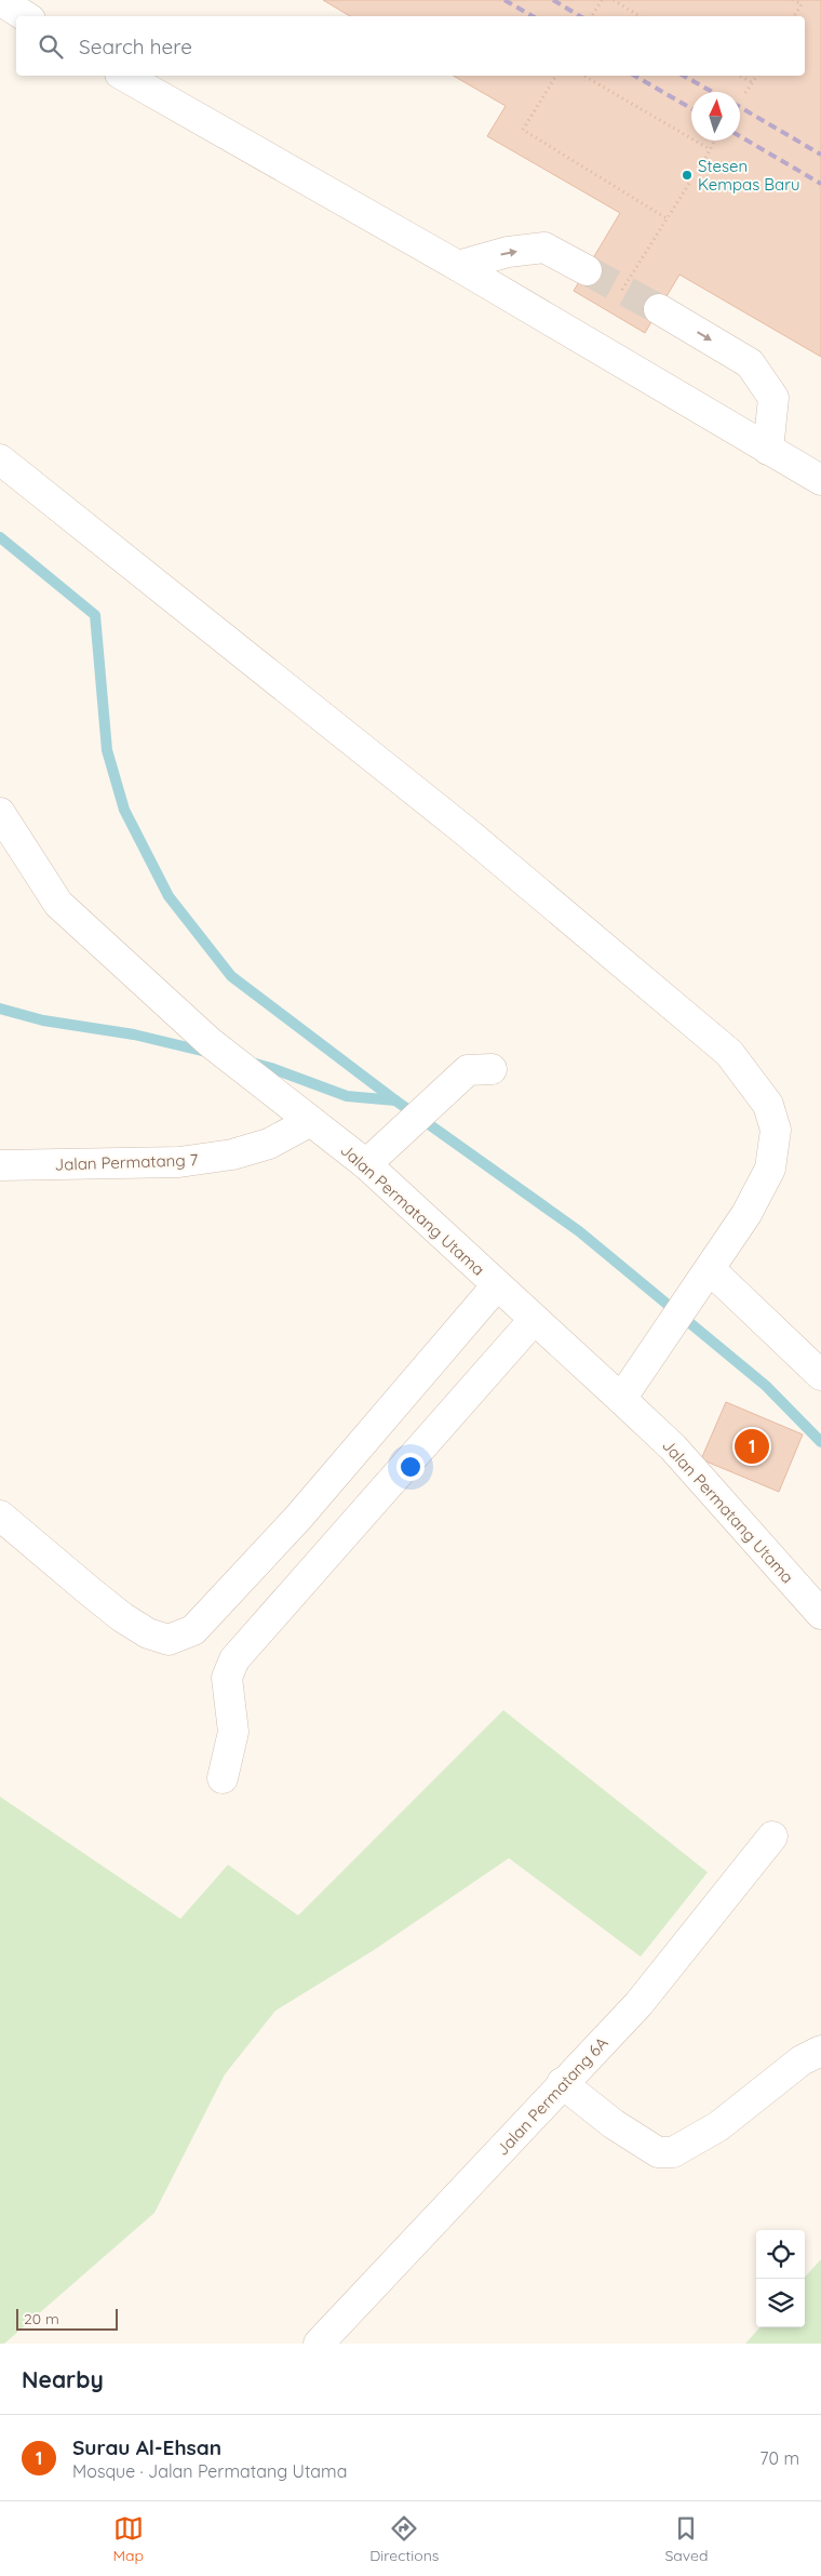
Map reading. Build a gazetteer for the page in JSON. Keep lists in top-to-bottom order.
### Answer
{
  "streets": {
    "street": ["Jalan Permatang 7", "Jalan Permatang Utama", "Jalan Permatang 6A"]
  },
  "crossings": [
    ["Jalan Permatang 7", "Jalan Permatang Utama"]
  ],
  "places": ["Stesen Kempas Baru"],
  "scale_bar": "20 m",
  "north": "top",
  "page": {
    "search": "Search here",
    "pins": "1",
    "scale": "20 m",
    "heading": "Nearby",
    "list": [
      {
        "mark": "1",
        "name": "Surau Al-Ehsan",
        "note": "Mosque · Jalan Permatang Utama",
        "value": "70 m"
      }
    ],
    "nav": ["Map", "Directions", "Saved"]
  }
}
